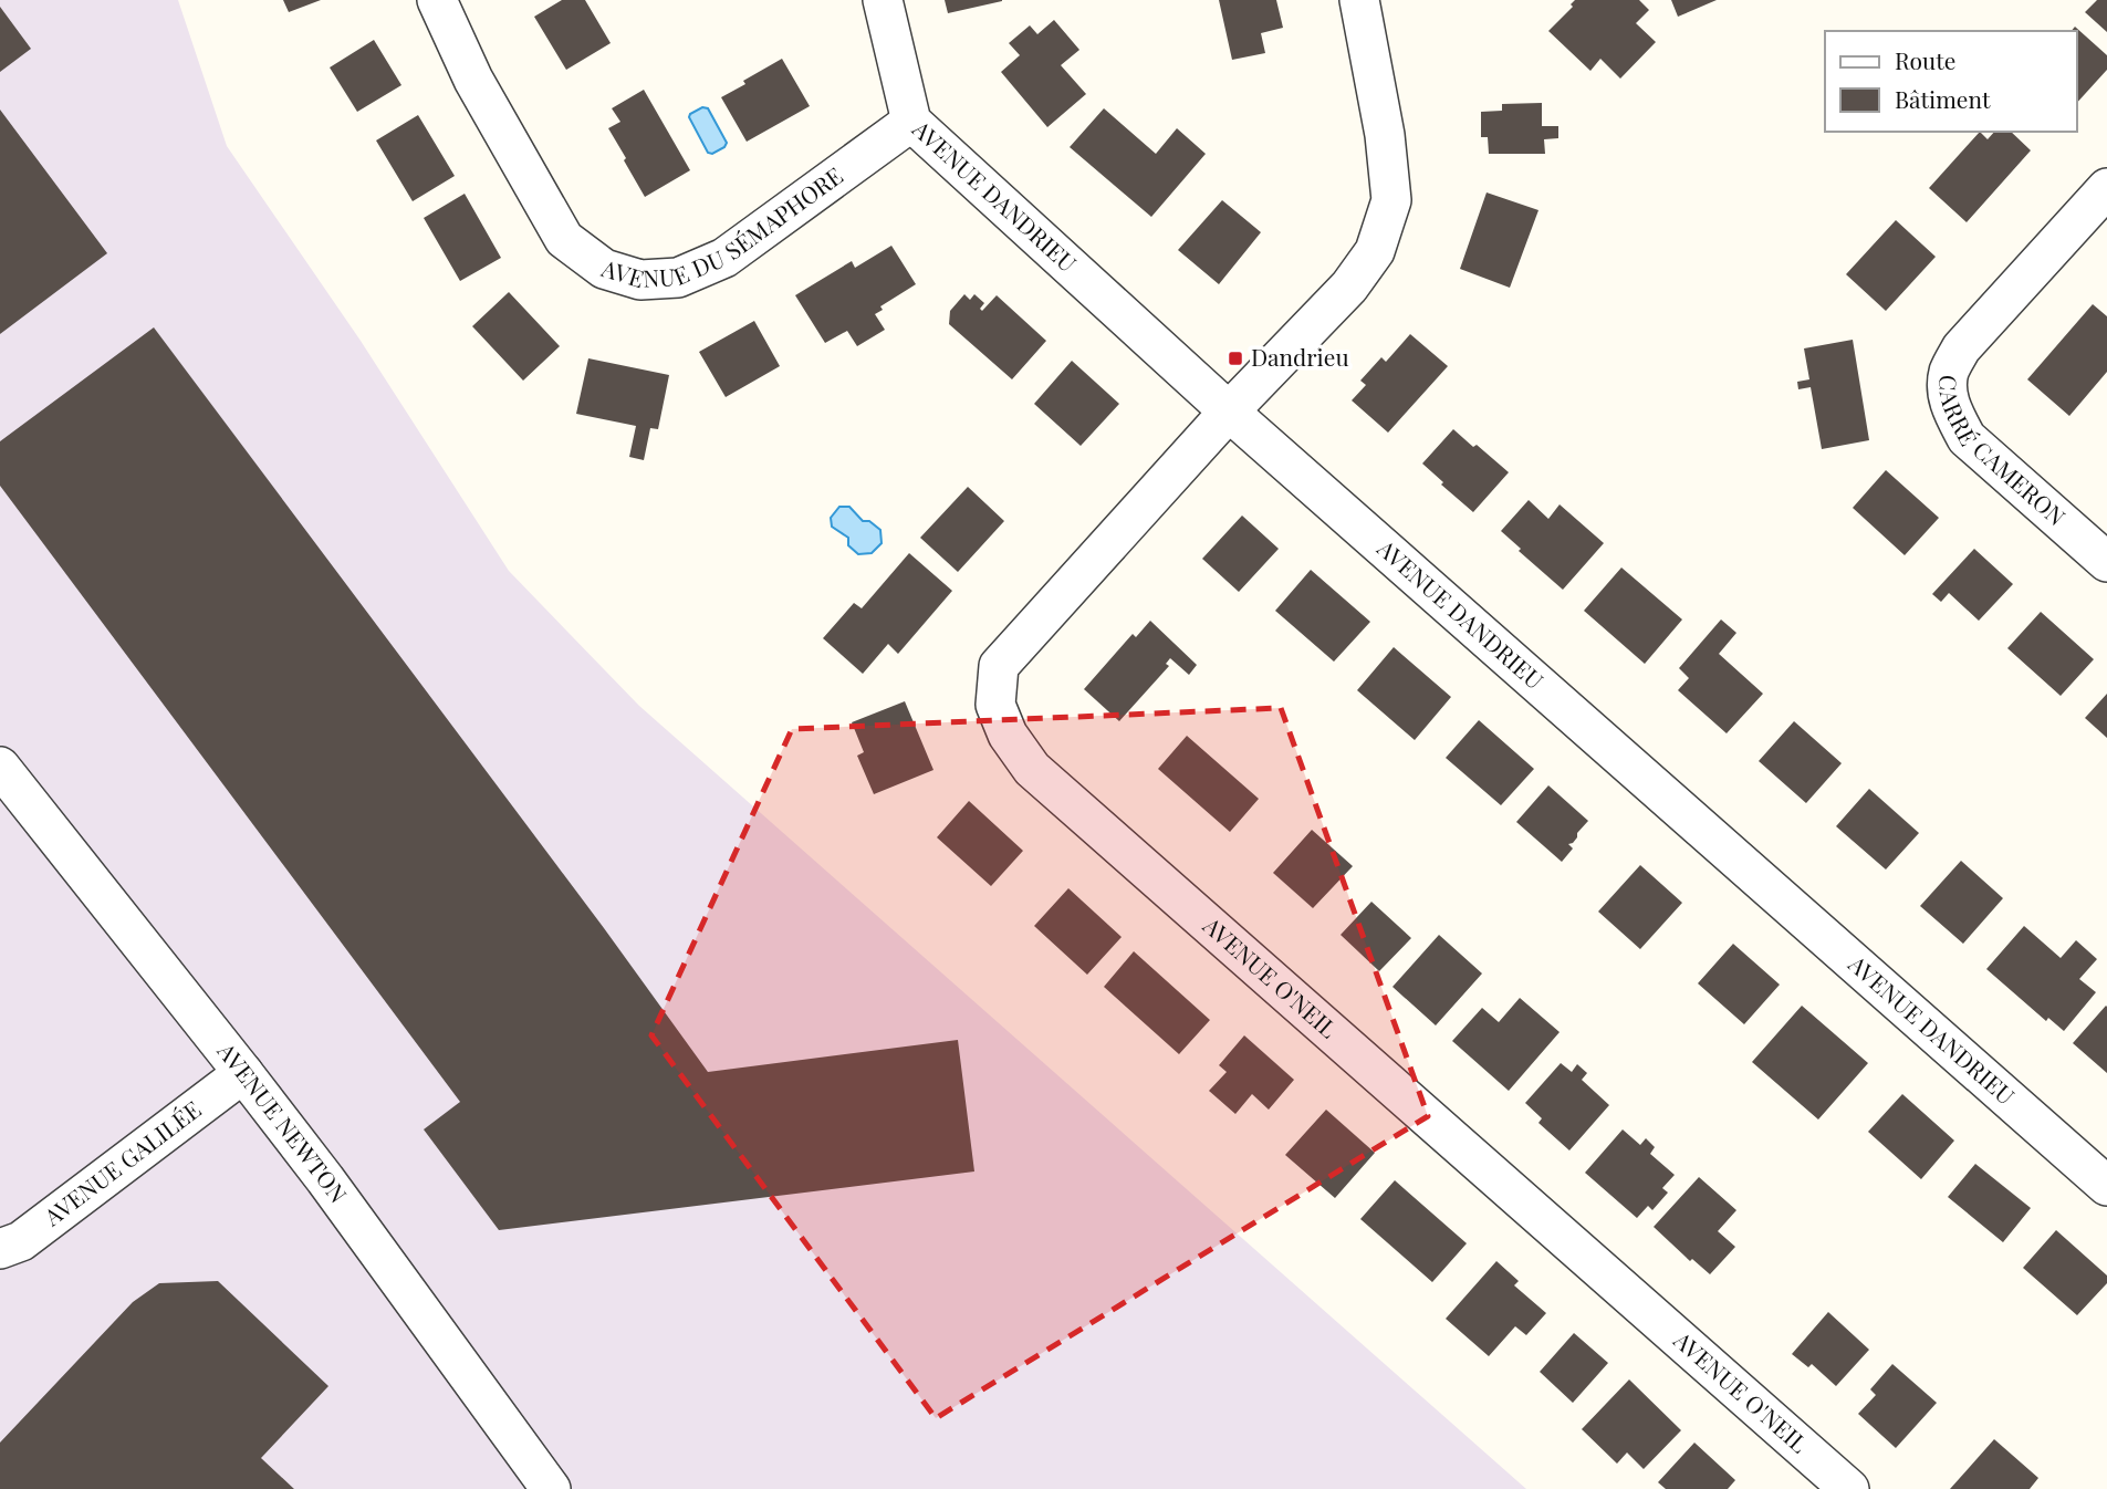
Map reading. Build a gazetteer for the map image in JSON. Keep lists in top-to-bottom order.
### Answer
{
  "streets": {
    "street": [
      "AVENUE DANDRIEU",
      "AVENUE DU SÉMAPHORE",
      "CARRÉ CAMERON",
      "AVENUE O'NEIL",
      "AVENUE NEWTON",
      "AVENUE GALILÉE"
    ]
  },
  "crossings": [
    ["AVENUE DANDRIEU", "AVENUE DU SÉMAPHORE"],
    ["AVENUE DANDRIEU", "AVENUE O'NEIL"],
    ["AVENUE NEWTON", "AVENUE GALILÉE"]
  ],
  "places": {
    "transit": ["Dandrieu"]
  },
  "legend": ["Route", "Bâtiment"]
}
